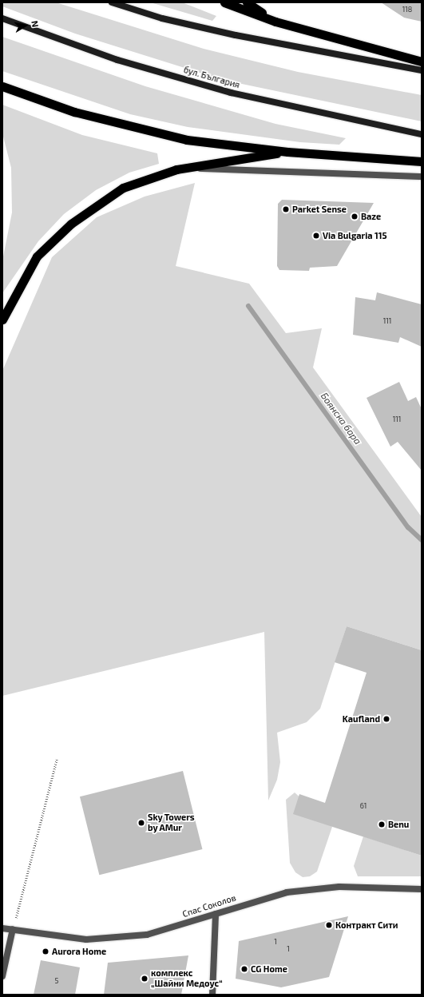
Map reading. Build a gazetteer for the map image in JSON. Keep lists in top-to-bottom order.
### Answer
{
  "streets": {
    "main road": ["бул. България"],
    "street": ["Спас Соколов"]
  },
  "water": ["Боянска бара"],
  "places": [
    "Parket Sense",
    "Baze",
    "Via Bulgaria 115",
    "Kaufland",
    "Sky Towers by AMur",
    "Benu",
    "Контракт Сити",
    "Aurora Home",
    "CG Home",
    "комплекс „Шайни Медоус“"
  ],
  "house_numbers": [
    "118",
    "111",
    "111",
    "61",
    "1",
    "1",
    "5"
  ],
  "north": "right"
}
